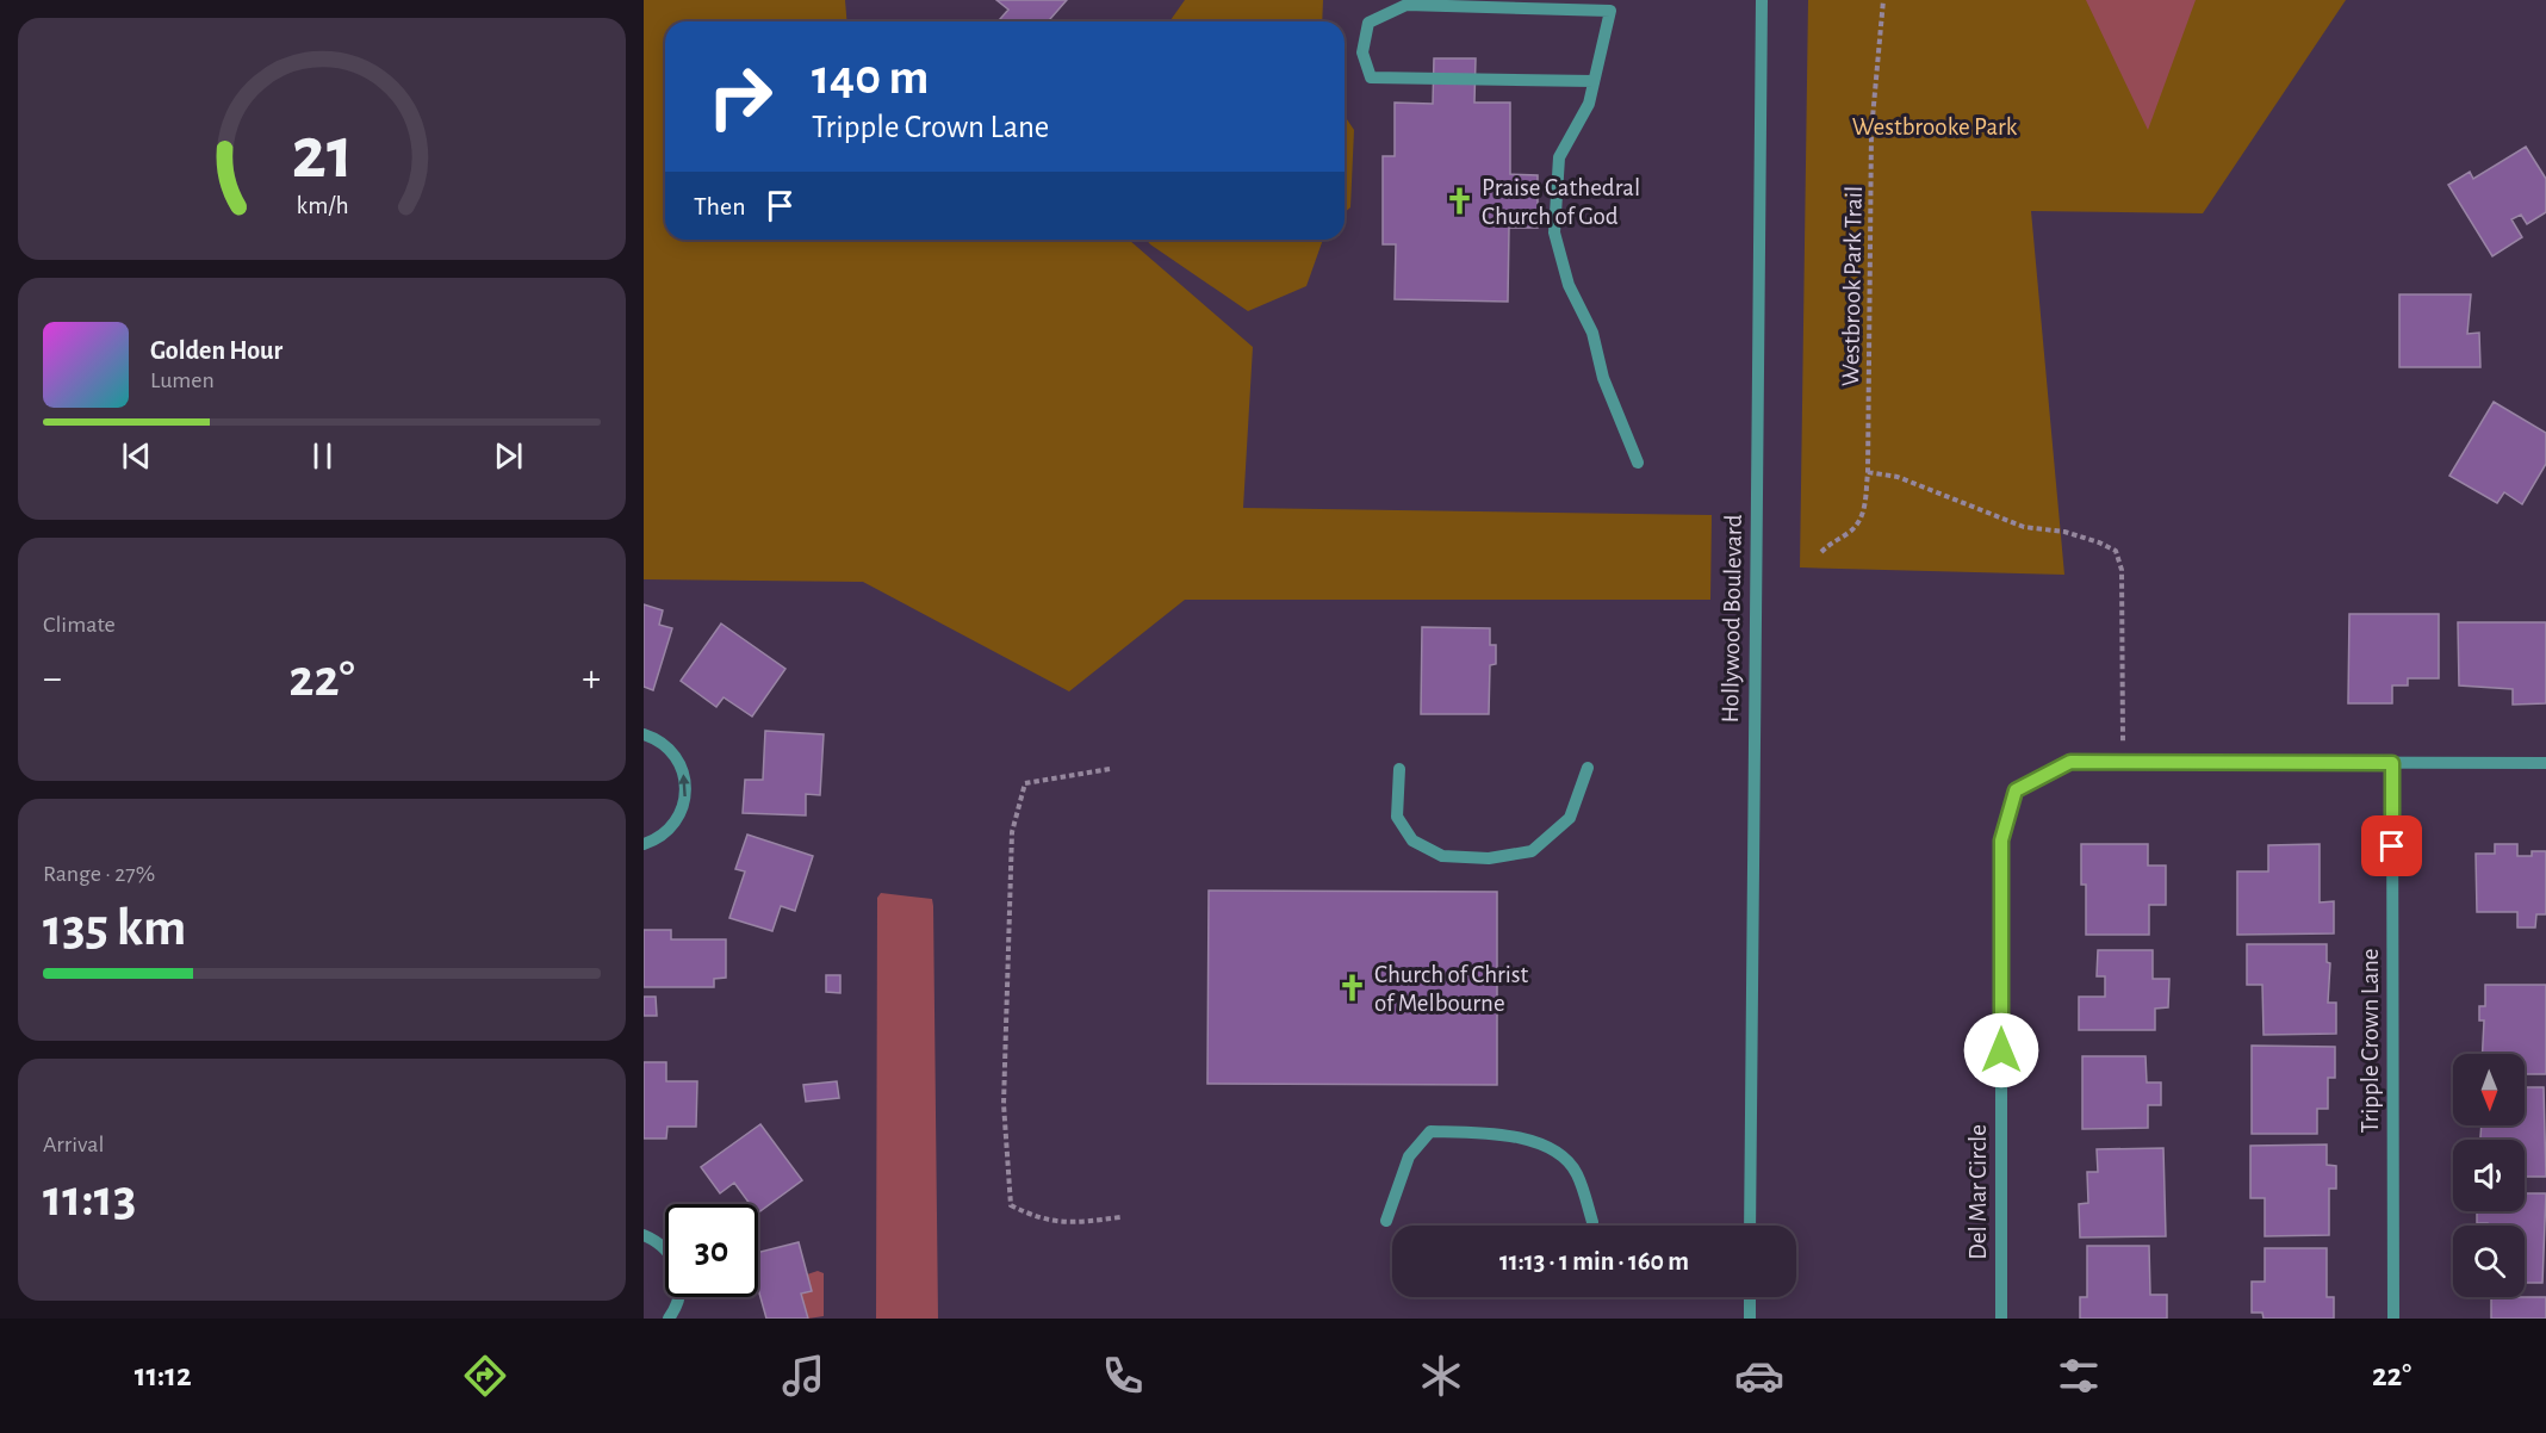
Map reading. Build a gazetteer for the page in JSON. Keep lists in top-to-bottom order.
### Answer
{
  "streets": {
    "street": ["Hollywood Boulevard", "Tripple Crown Lane", "Del Mar Circle"],
    "path": ["Westbrook Park Trail"]
  },
  "crossings": [
    ["Tripple Crown Lane", "Del Mar Circle"]
  ],
  "parks": ["Westbrooke Park"],
  "places": {
    "church": ["Praise Cathedral Church of God", "Church of Christ of Melbourne"]
  },
  "north": "bottom",
  "page": {
    "turn": ["140 m", "Tripple Crown Lane"],
    "then": "Then",
    "song": ["Golden Hour", "Lumen"],
    "tile": [
      "Climate",
      ["Range · 27%", "135 km"],
      ["Arrival", "11:13"]
    ],
    "heat": ["−", "22°", "+"],
    "limit": "30",
    "trip": "11:13 · 1 min · 160 m",
    "tabs": ["11:12", "22°"],
    "gauge": ["21", "km/h"]
  }
}
